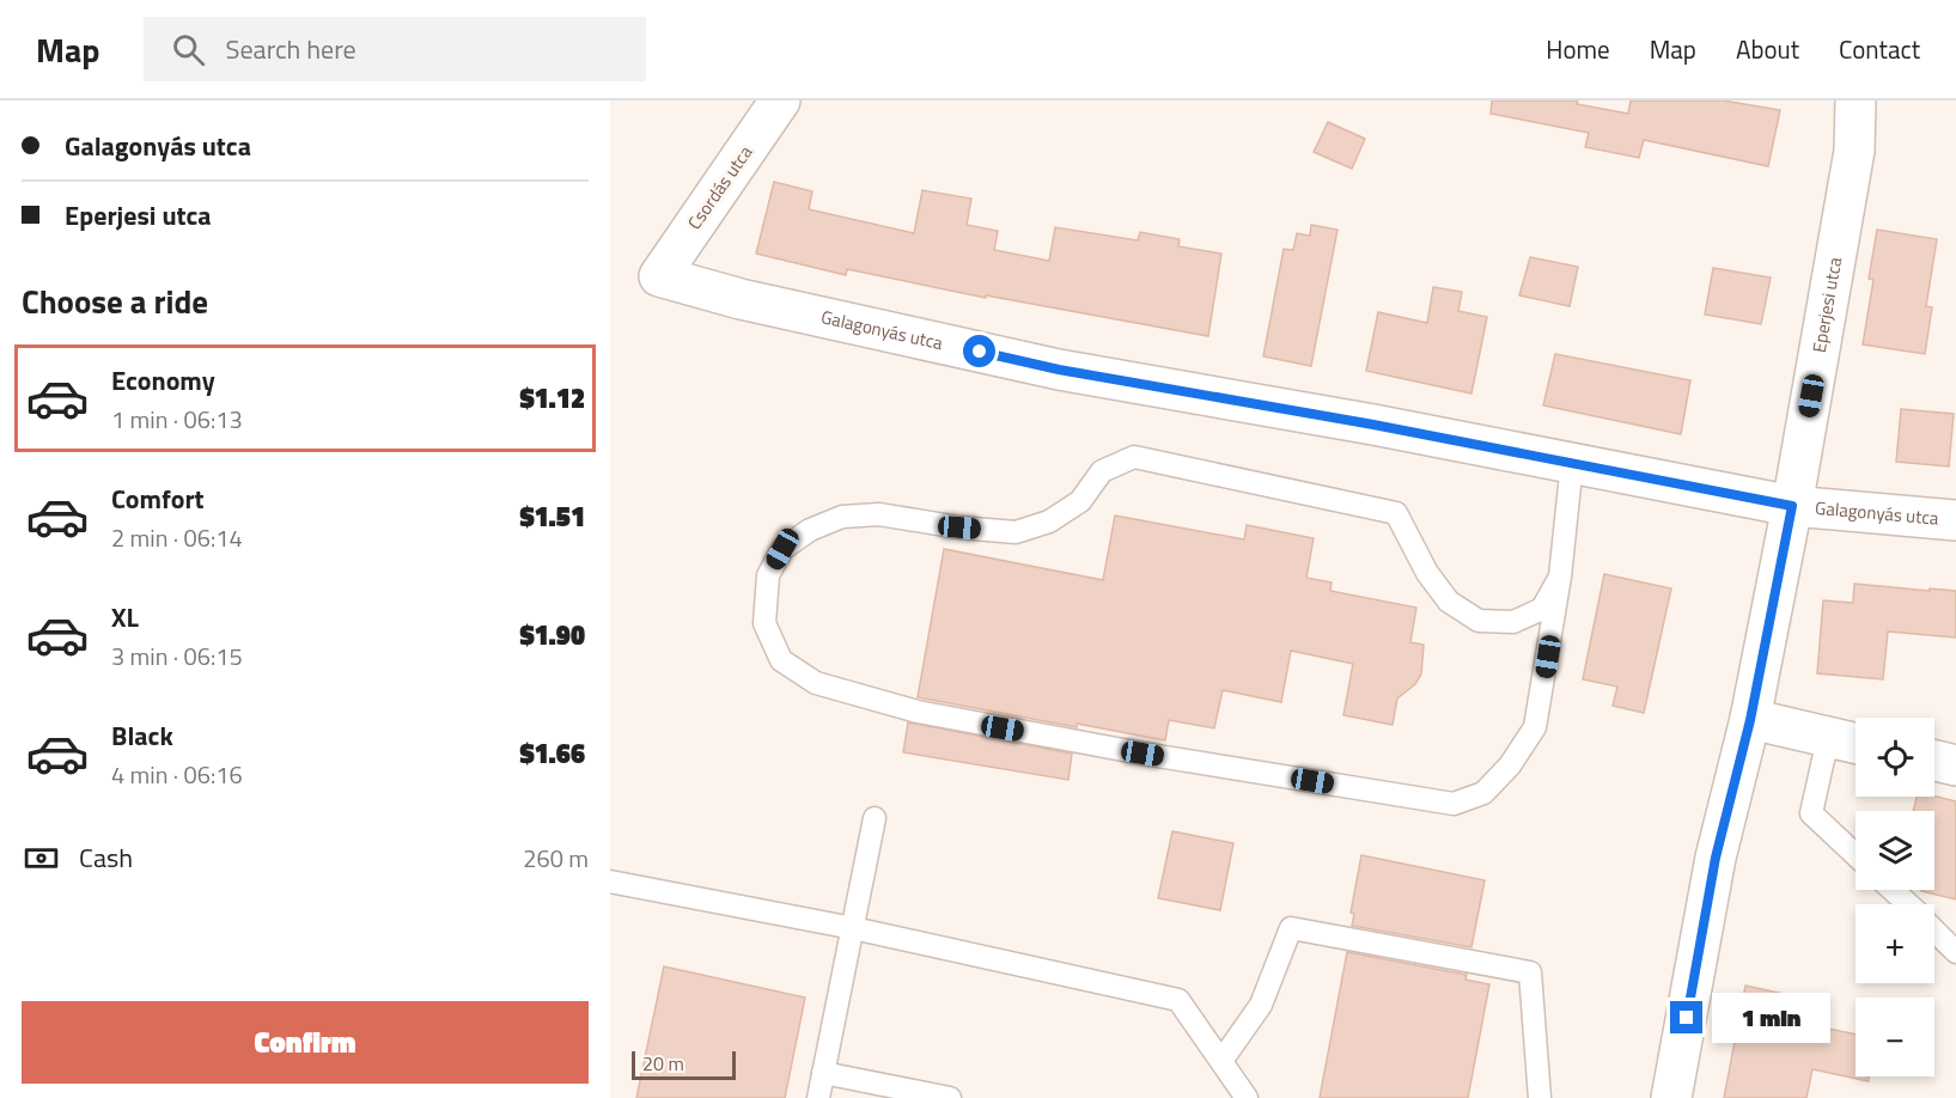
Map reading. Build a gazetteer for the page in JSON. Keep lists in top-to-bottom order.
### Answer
{
  "streets": {
    "street": ["Csordás utca", "Eperjesi utca", "Galagonyás utca"]
  },
  "crossings": [
    ["Csordás utca", "Galagonyás utca"],
    ["Eperjesi utca", "Galagonyás utca"]
  ],
  "scale_bar": "20 m",
  "page": {
    "header": "Map",
    "search": "Search here",
    "nav": [
      "Home",
      "Map",
      "About",
      "Contact"
    ],
    "banner": ["Galagonyás utca", "Eperjesi utca"],
    "heading": "Choose a ride",
    "list": [
      {
        "name": "Economy",
        "note": "1 min · 06:13",
        "value": "$1.12"
      },
      {
        "name": "Comfort",
        "note": "2 min · 06:14",
        "value": "$1.51"
      },
      {
        "name": "XL",
        "note": "3 min · 06:15",
        "value": "$1.90"
      },
      {
        "name": "Black",
        "note": "4 min · 06:16",
        "value": "$1.66"
      }
    ],
    "map_buttons": ["+", "−"],
    "pay": ["Cash", "260 m"],
    "buttons": "Confirm",
    "bubble": "1 min",
    "scale": "20 m"
  }
}
